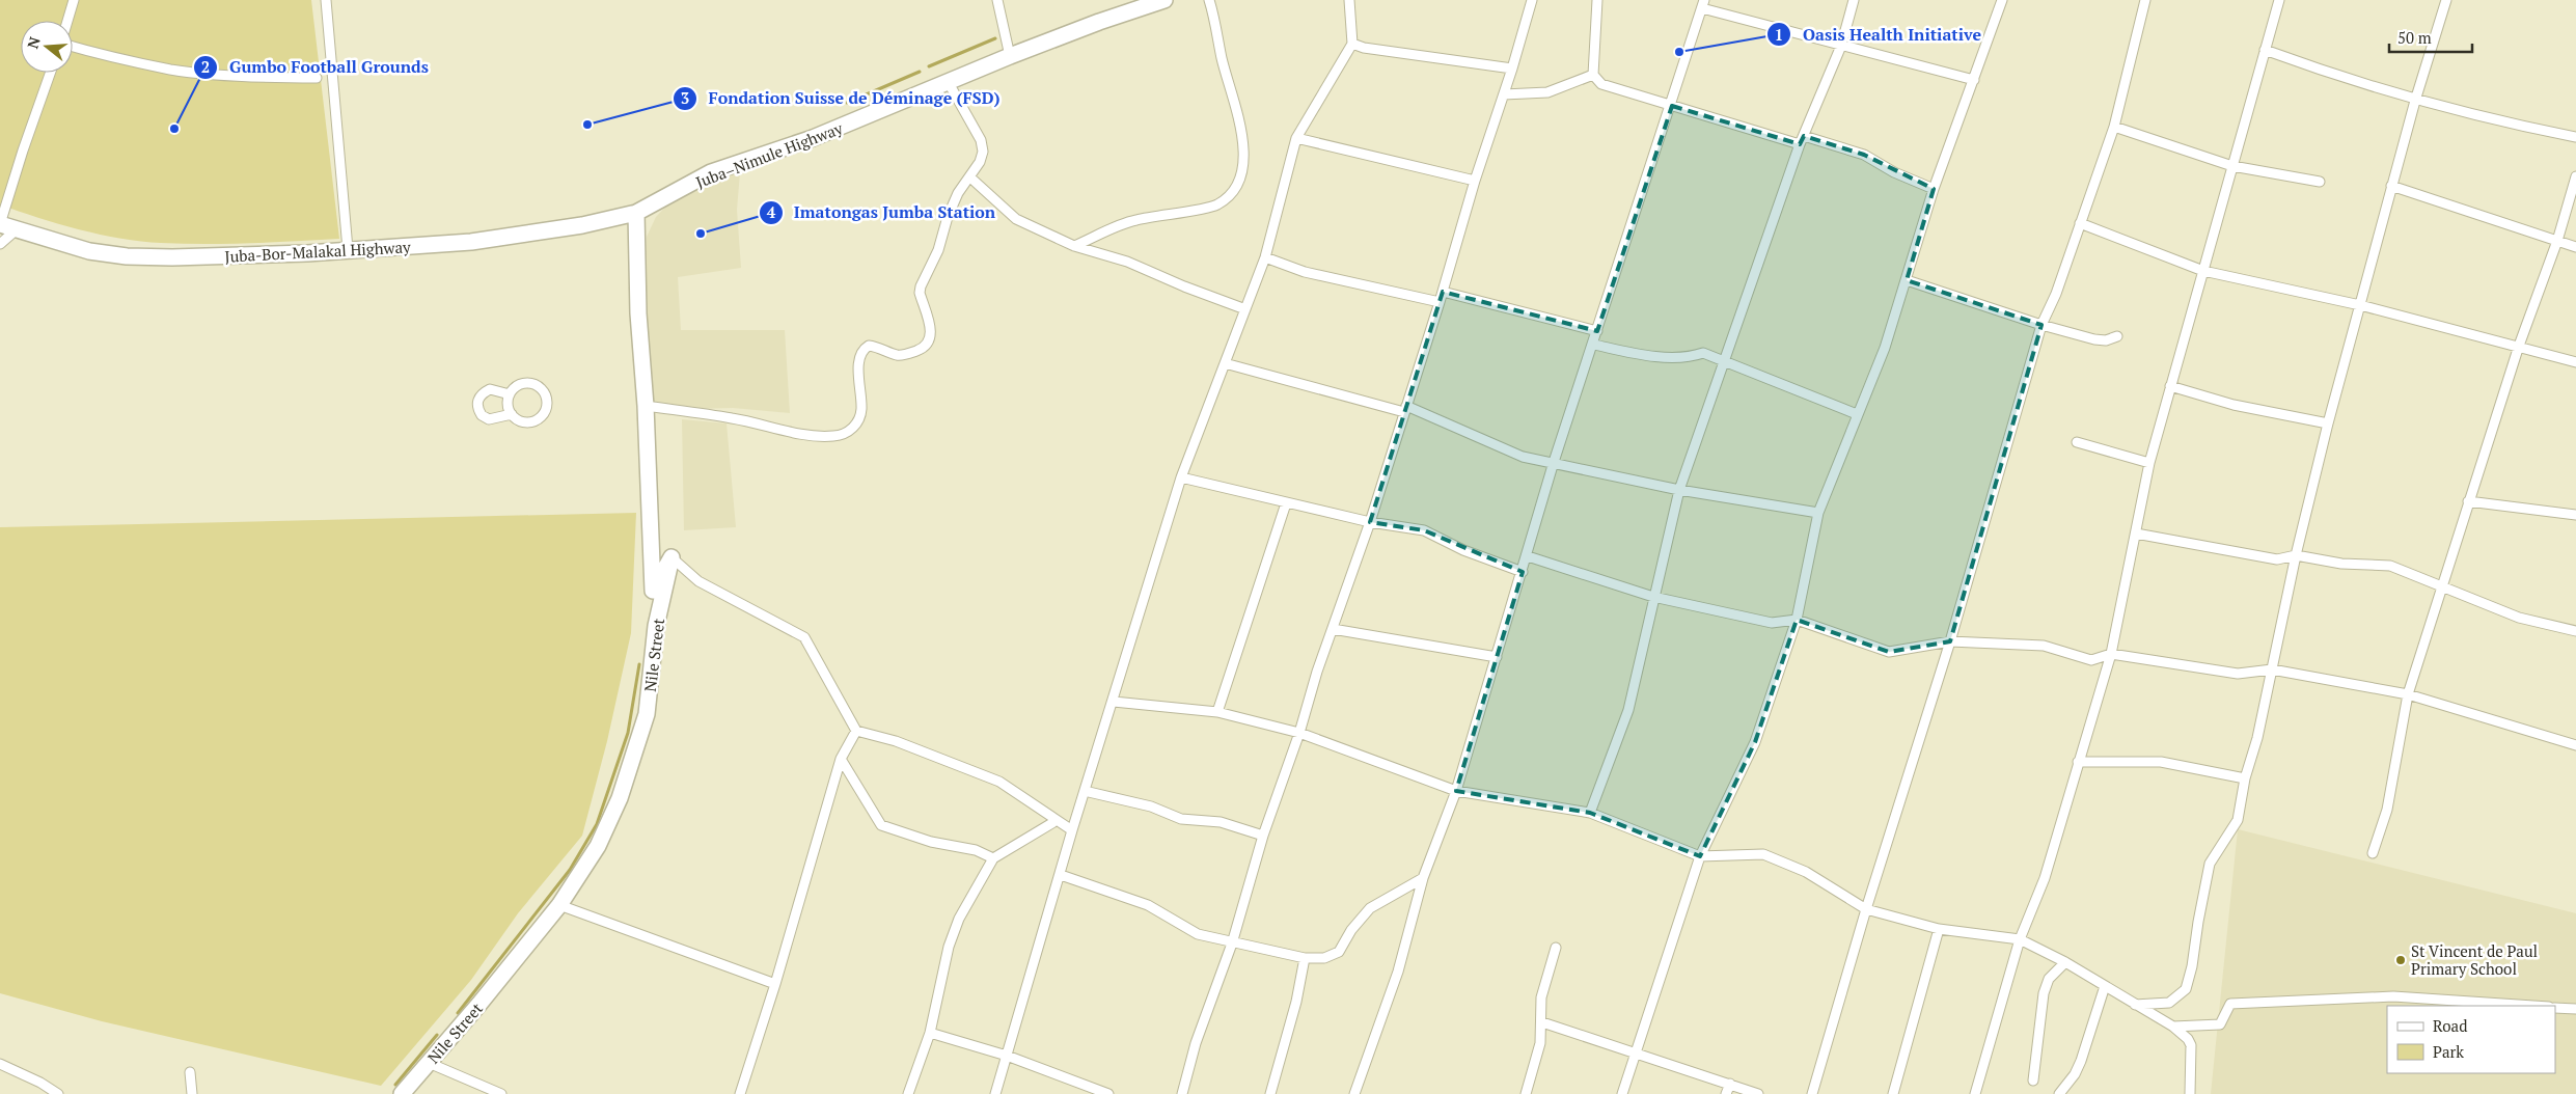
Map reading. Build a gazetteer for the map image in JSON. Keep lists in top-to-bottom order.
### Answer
{
  "streets": {
    "main road": ["Juba–Nimule Highway", "Juba-Bor-Malakal Highway", "Nile Street"]
  },
  "crossings": [
    ["Juba–Nimule Highway", "Juba-Bor-Malakal Highway"]
  ],
  "places": [
    "Oasis Health Initiative",
    "Fondation Suisse de Déminage (FSD)",
    "Gumbo Football Grounds",
    "Imatongas Jumba Station",
    "St Vincent de Paul Primary School"
  ],
  "legend": ["Road", "Park"],
  "scale_bar": "50 m",
  "north": "left"
}
